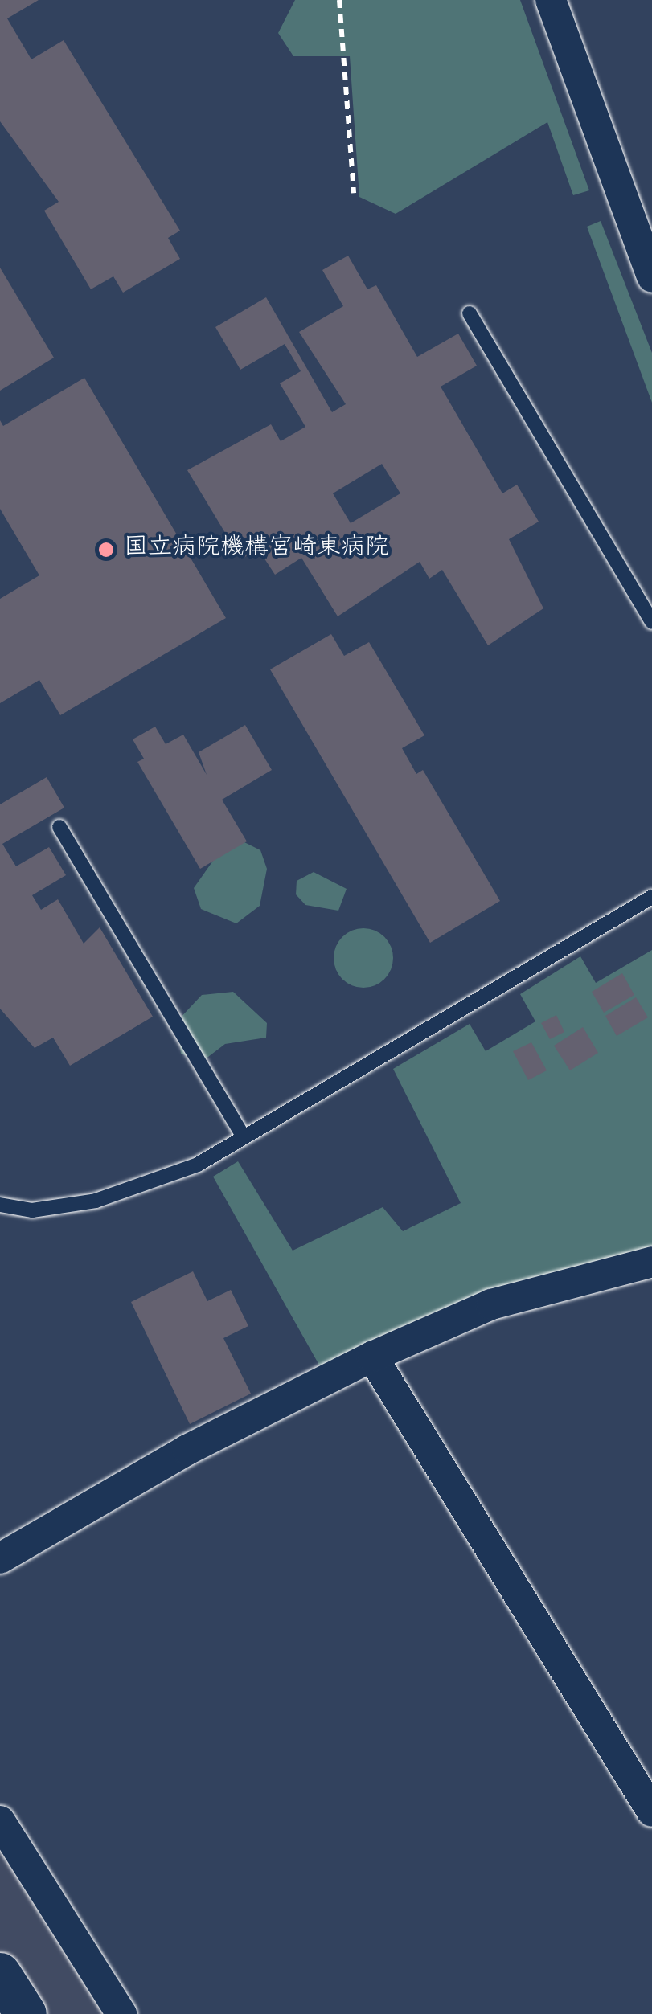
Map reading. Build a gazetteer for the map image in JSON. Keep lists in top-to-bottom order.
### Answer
{
  "places": ["国立病院機構宮崎東病院"]
}
